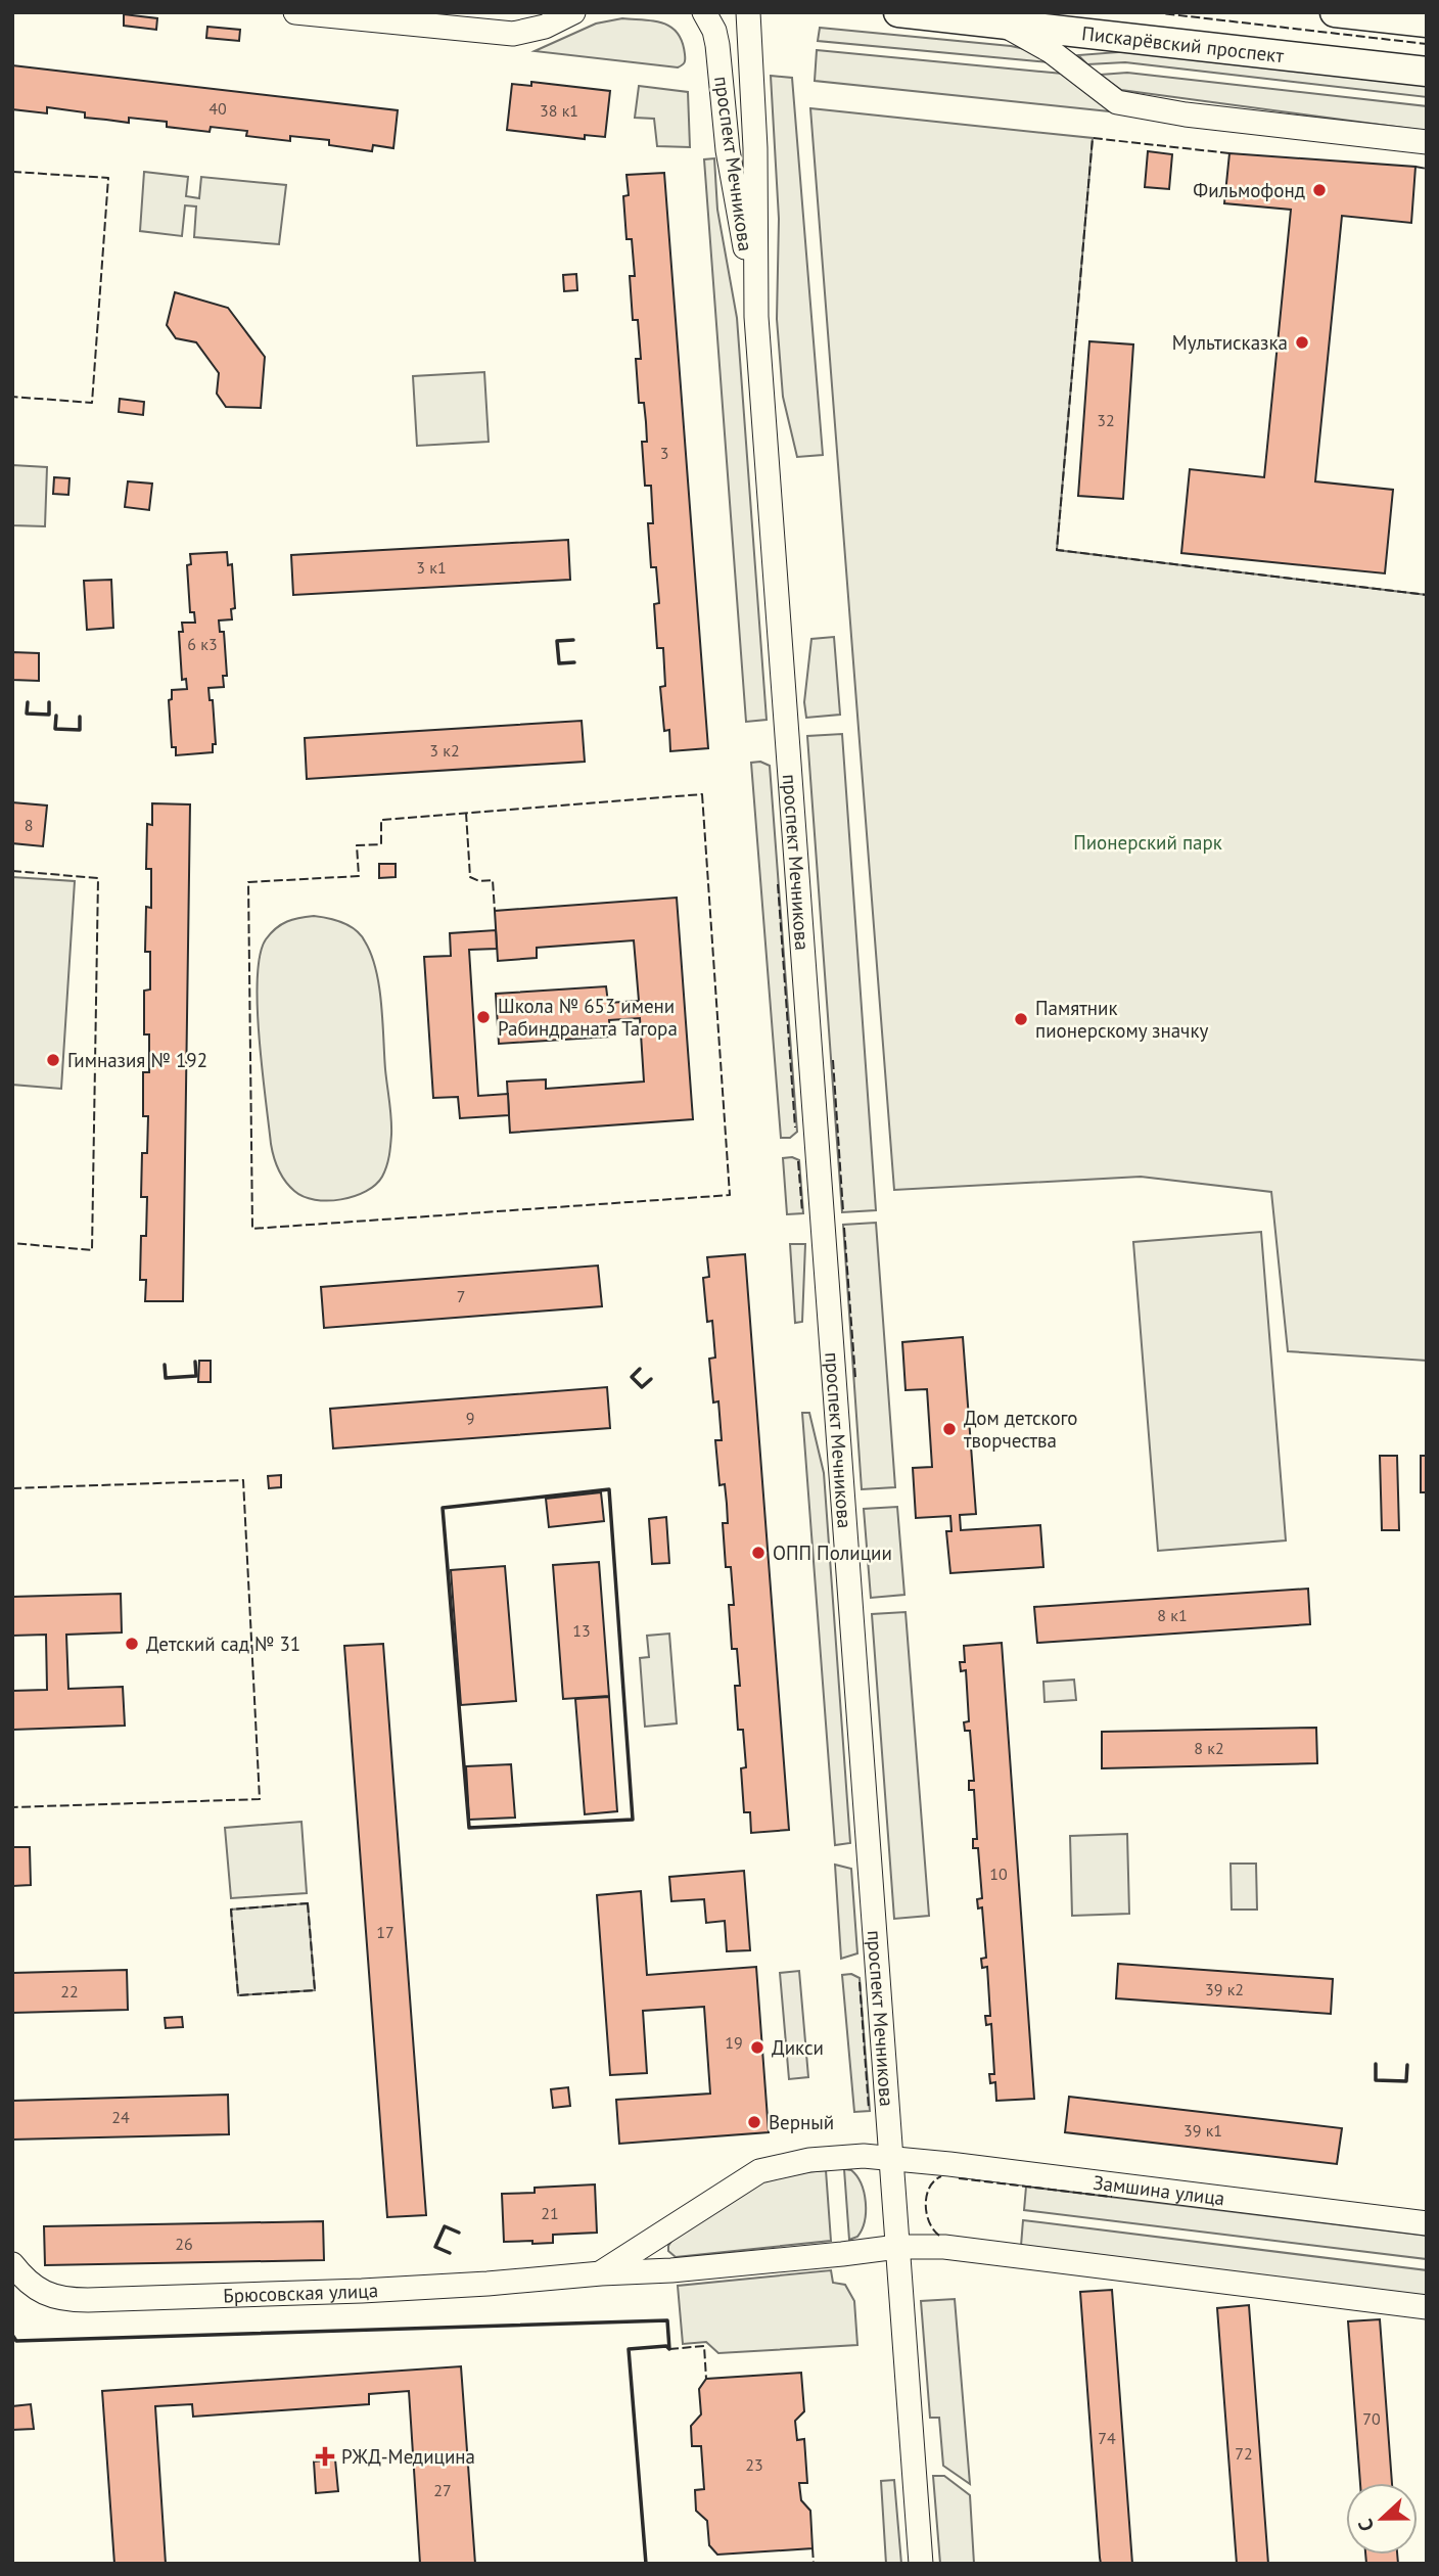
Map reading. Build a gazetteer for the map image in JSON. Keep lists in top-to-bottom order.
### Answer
{
  "streets": {
    "main road": ["Пискарёвский проспект"],
    "street": ["проспект Мечникова", "Замшина улица", "Брюсовская улица"]
  },
  "crossings": [
    ["проспект Мечникова", "Замшина улица"],
    ["проспект Мечникова", "Брюсовская улица"],
    ["Замшина улица", "Брюсовская улица"]
  ],
  "parks": ["Пионерский парк"],
  "places": {
    "other": [
      "Фильмофонд",
      "Мультисказка",
      "Школа № 653 имени Рабиндраната Тагора",
      "Памятник пионерскому значку",
      "Гимназия № 192",
      "Дом детского творчества",
      "ОПП Полиции",
      "Детский сад № 31",
      "Дикси",
      "Верный"
    ],
    "health": ["РЖД-Медицина"]
  },
  "house_numbers": [
    "40",
    "38 к1",
    "32",
    "3",
    "3 к1",
    "6 к3",
    "3 к2",
    "8",
    "7",
    "9",
    "8 к1",
    "13",
    "8 к2",
    "10",
    "17",
    "39 к2",
    "22",
    "19",
    "24",
    "39 к1",
    "21",
    "26",
    "70",
    "74",
    "72",
    "23",
    "27"
  ],
  "north": "left"
}
